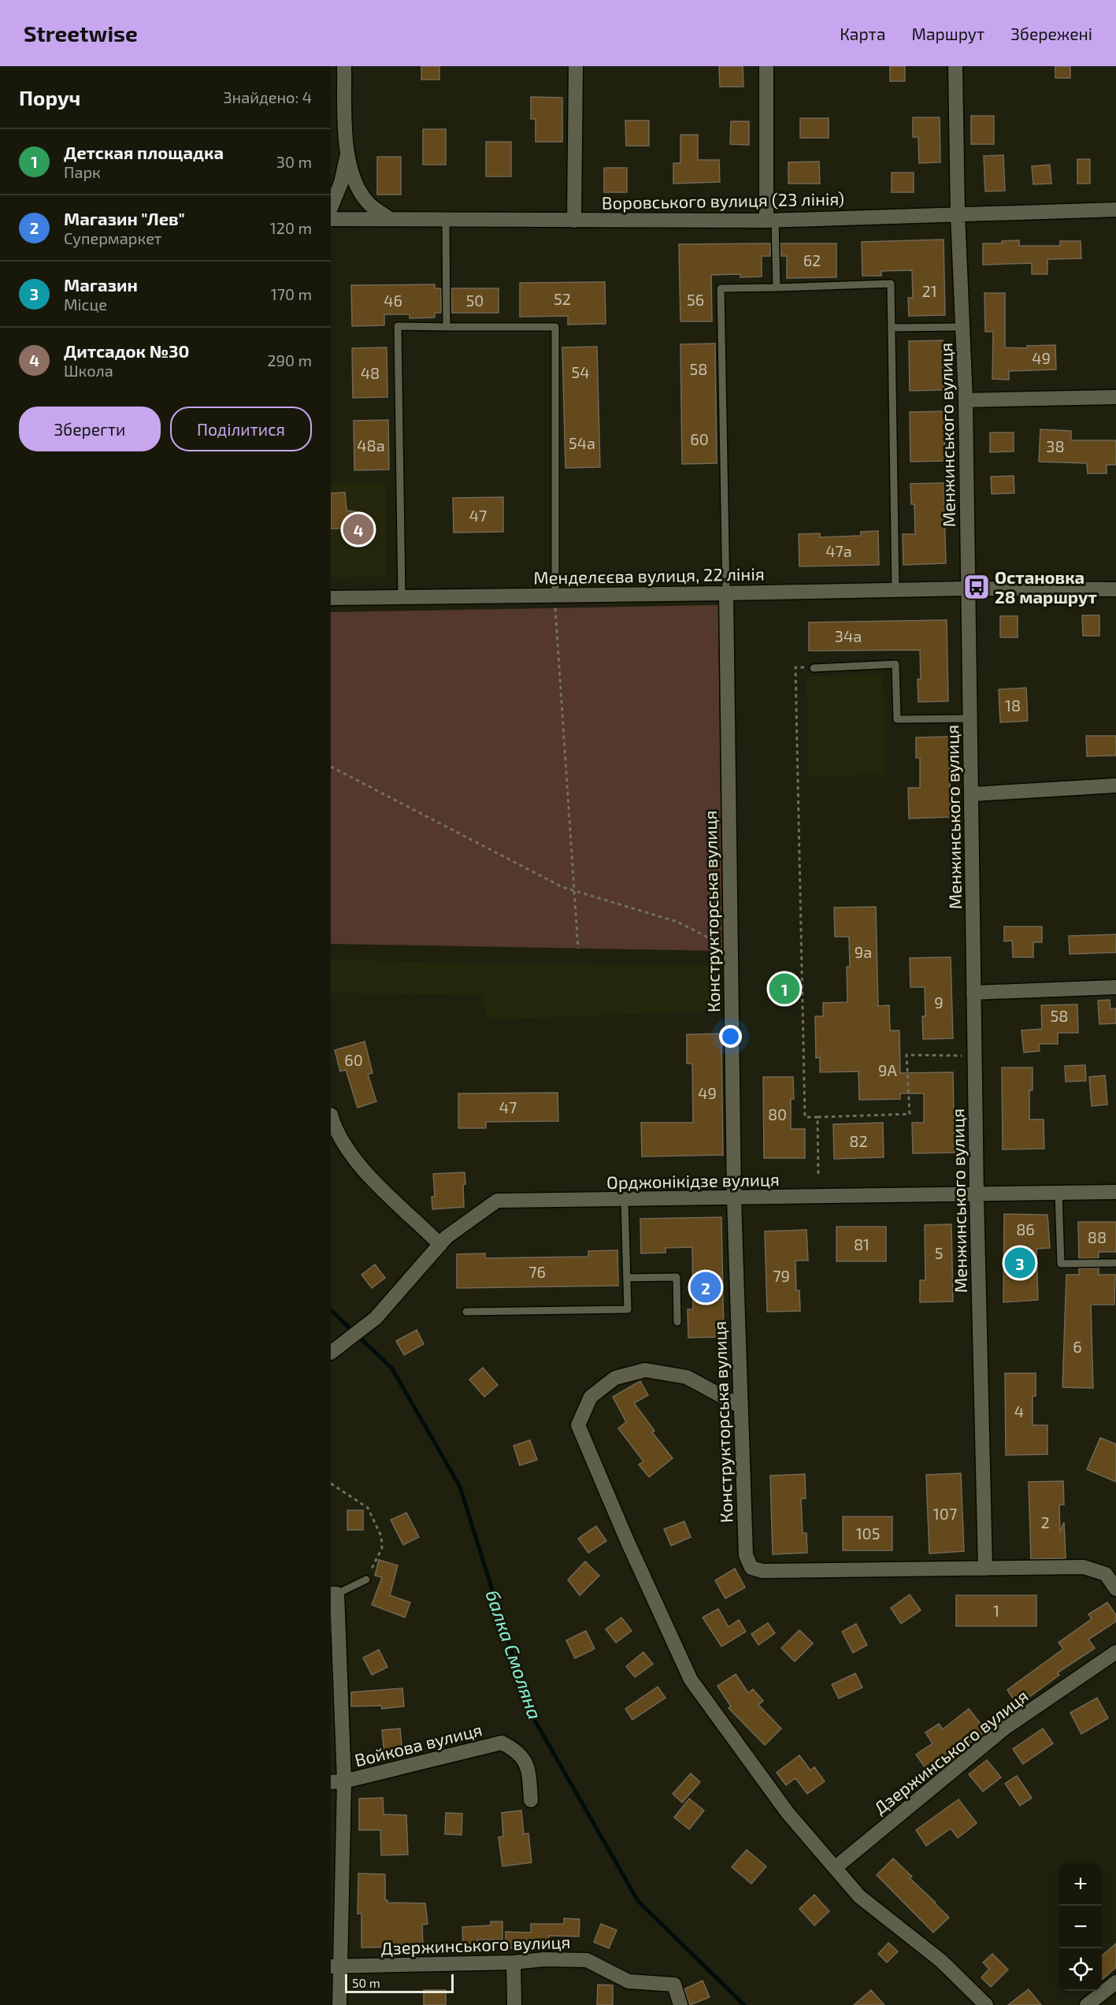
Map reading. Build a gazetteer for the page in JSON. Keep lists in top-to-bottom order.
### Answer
{
  "streets": {
    "street": [
      "Воровського вулиця (23 лiнiя)",
      "Менжинського вулиця",
      "Менделєєва вулиця, 22 лінія",
      "Конструкторська вулиця",
      "Орджонікідзе вулиця",
      "Войкова вулиця",
      "Дзержинського вулиця"
    ]
  },
  "crossings": [
    ["Воровського вулиця (23 лiнiя)", "Менжинського вулиця"],
    ["Менжинського вулиця", "Менделєєва вулиця, 22 лінія"],
    ["Менжинського вулиця", "Конструкторська вулиця"],
    ["Менжинського вулиця", "Орджонікідзе вулиця"],
    ["Менделєєва вулиця, 22 лінія", "Конструкторська вулиця"],
    ["Конструкторська вулиця", "Орджонікідзе вулиця"]
  ],
  "water": ["балка Смоляна"],
  "places": {
    "bus stop": ["Остановка 28 маршрут"]
  },
  "house_numbers": [
    "62",
    "21",
    "52",
    "56",
    "46",
    "50",
    "49",
    "58",
    "54",
    "48",
    "60",
    "54а",
    "48а",
    "38",
    "47",
    "47а",
    "34а",
    "18",
    "9а",
    "9",
    "58",
    "60",
    "9А",
    "49",
    "47",
    "80",
    "82",
    "86",
    "88",
    "81",
    "5",
    "76",
    "79",
    "6",
    "4",
    "107",
    "2",
    "105",
    "1"
  ],
  "scale_bar": "50 m",
  "page": {
    "header": "Streetwise",
    "nav": ["Карта", "Маршрут", "Збережені"],
    "heading": ["Поруч", "Знайдено: 4"],
    "list": [
      {
        "mark": "1",
        "name": "Детская площадка",
        "note": "Парк",
        "value": "30 m"
      },
      {
        "mark": "2",
        "name": "Магазин \"Лев\"",
        "note": "Супермаркет",
        "value": "120 m"
      },
      {
        "mark": "3",
        "name": "Магазин",
        "note": "Місце",
        "value": "170 m"
      },
      {
        "mark": "4",
        "name": "Дитсадок №30",
        "note": "Школа",
        "value": "290 m"
      }
    ],
    "buttons": ["Зберегти", "Поділитися"],
    "pins": [
      "4",
      "1",
      "3",
      "2"
    ],
    "map_buttons": ["+", "−"],
    "scale": "50 m"
  }
}
